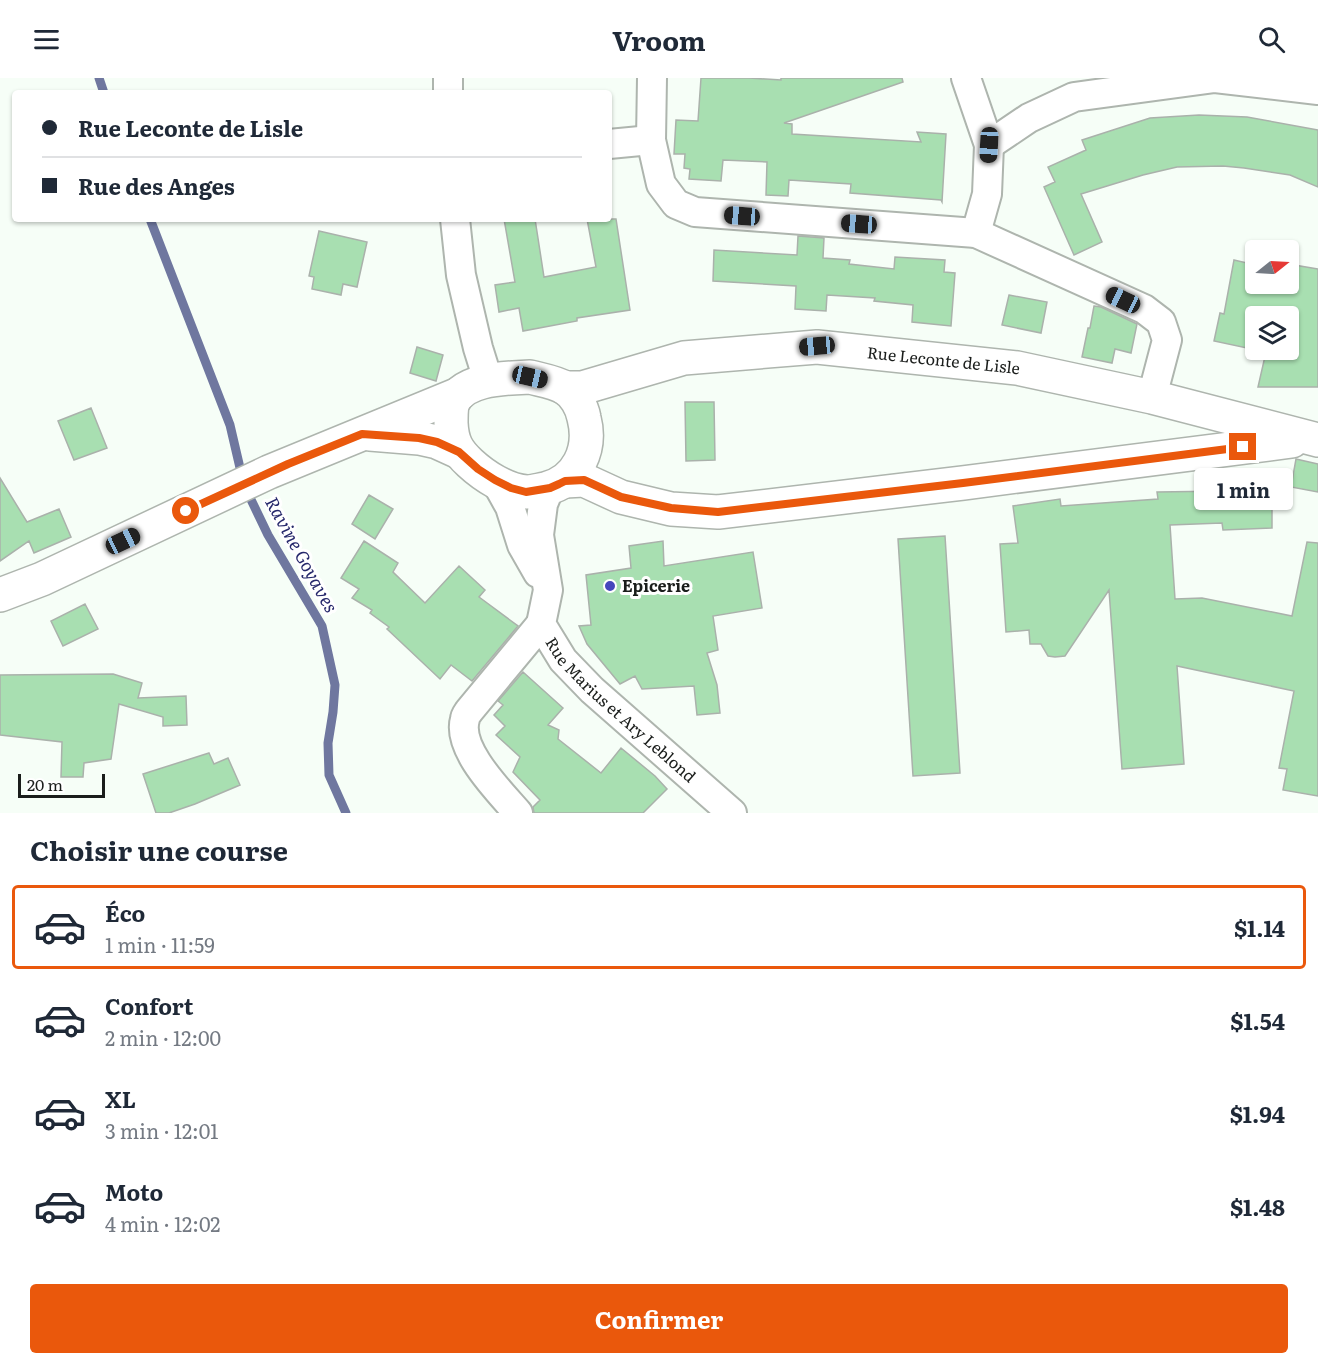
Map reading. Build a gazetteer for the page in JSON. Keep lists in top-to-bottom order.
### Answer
{
  "streets": {
    "street": ["Rue Leconte de Lisle", "Rue Marius et Ary Leblond"]
  },
  "crossings": [
    ["Rue Leconte de Lisle", "Rue Marius et Ary Leblond"]
  ],
  "water": ["Ravine Goyaves"],
  "places": ["Epicerie"],
  "scale_bar": "20 m",
  "north": "right",
  "page": {
    "header": "Vroom",
    "banner": ["Rue Leconte de Lisle", "Rue des Anges"],
    "bubble": "1 min",
    "scale": "20 m",
    "heading": "Choisir une course",
    "list": [
      {
        "name": "Éco",
        "note": "1 min · 11:59",
        "value": "$1.14"
      },
      {
        "name": "Confort",
        "note": "2 min · 12:00",
        "value": "$1.54"
      },
      {
        "name": "XL",
        "note": "3 min · 12:01",
        "value": "$1.94"
      },
      {
        "name": "Moto",
        "note": "4 min · 12:02",
        "value": "$1.48"
      }
    ],
    "buttons": "Confirmer"
  }
}
